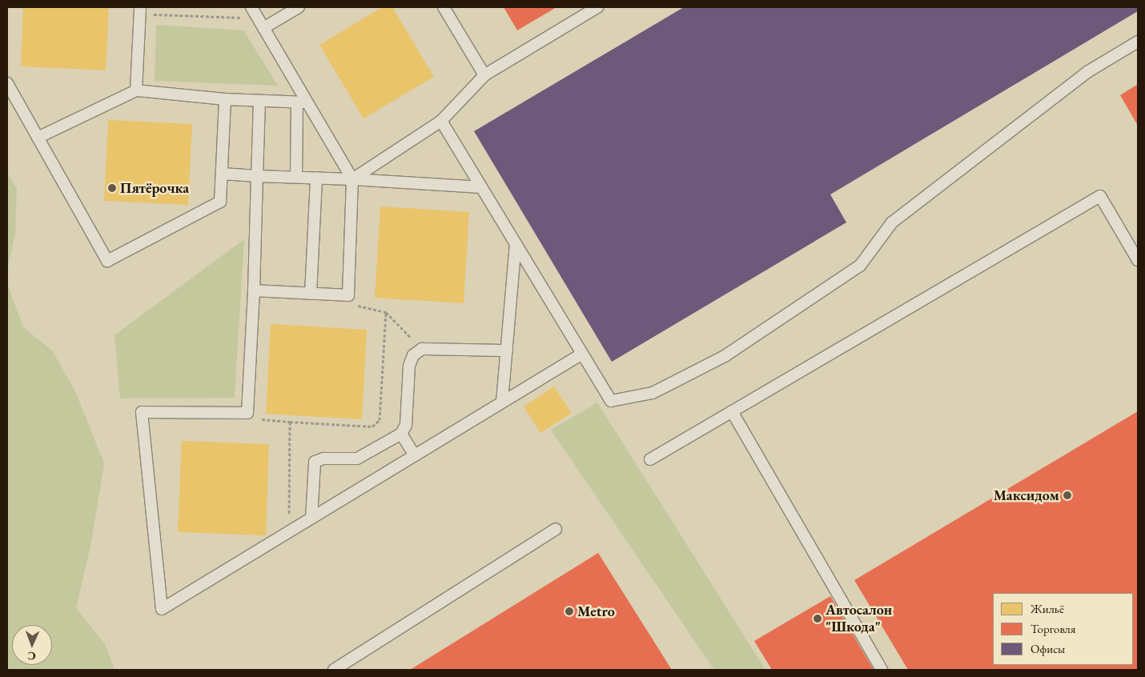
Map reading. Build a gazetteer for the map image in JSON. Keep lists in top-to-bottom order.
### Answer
{
  "places": [
    "Пятёрочка",
    "Максидом",
    "Metro",
    "Автосалон \"Шкода\""
  ],
  "legend": ["Жильё", "Торговля", "Офисы"],
  "north": "bottom"
}
